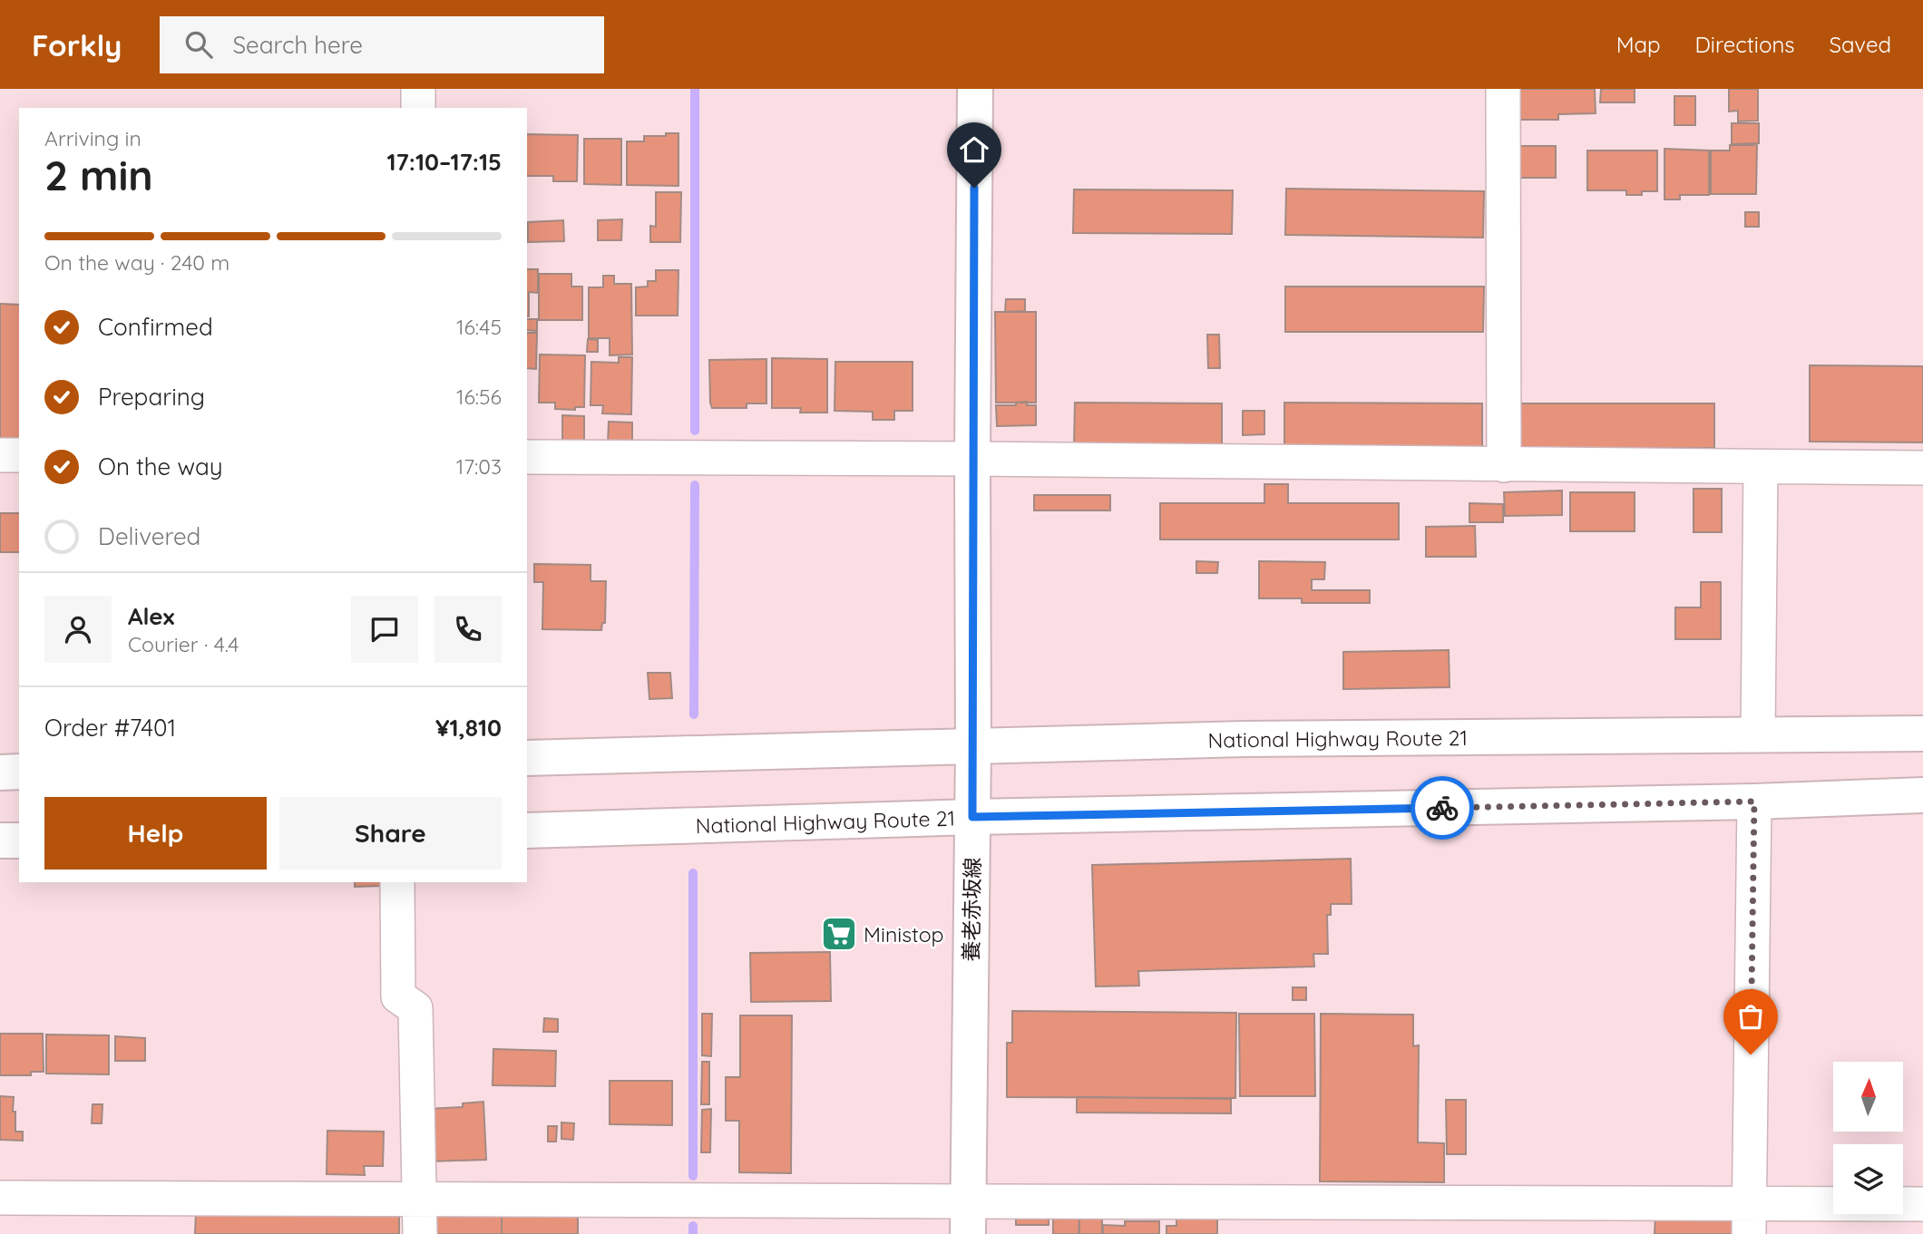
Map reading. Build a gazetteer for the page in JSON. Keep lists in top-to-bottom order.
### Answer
{
  "streets": {
    "main road": ["National Highway Route 21", "養老赤坂線"]
  },
  "crossings": [
    ["National Highway Route 21", "養老赤坂線"]
  ],
  "places": {
    "supermarket": ["Ministop"]
  },
  "north": "top",
  "page": {
    "header": "Forkly",
    "search": "Search here",
    "nav": ["Map", "Directions", "Saved"],
    "heading": ["2 min", "Arriving in", "17:10–17:15"],
    "panel": [
      "Alex",
      "Courier · 4.4",
      "Order #7401",
      "¥1,810"
    ],
    "bar": "On the way · 240 m",
    "list": [
      ["Confirmed", "16:45"],
      ["Preparing", "16:56"],
      ["On the way", "17:03"],
      "Delivered"
    ],
    "buttons": ["Help", "Share"]
  }
}
